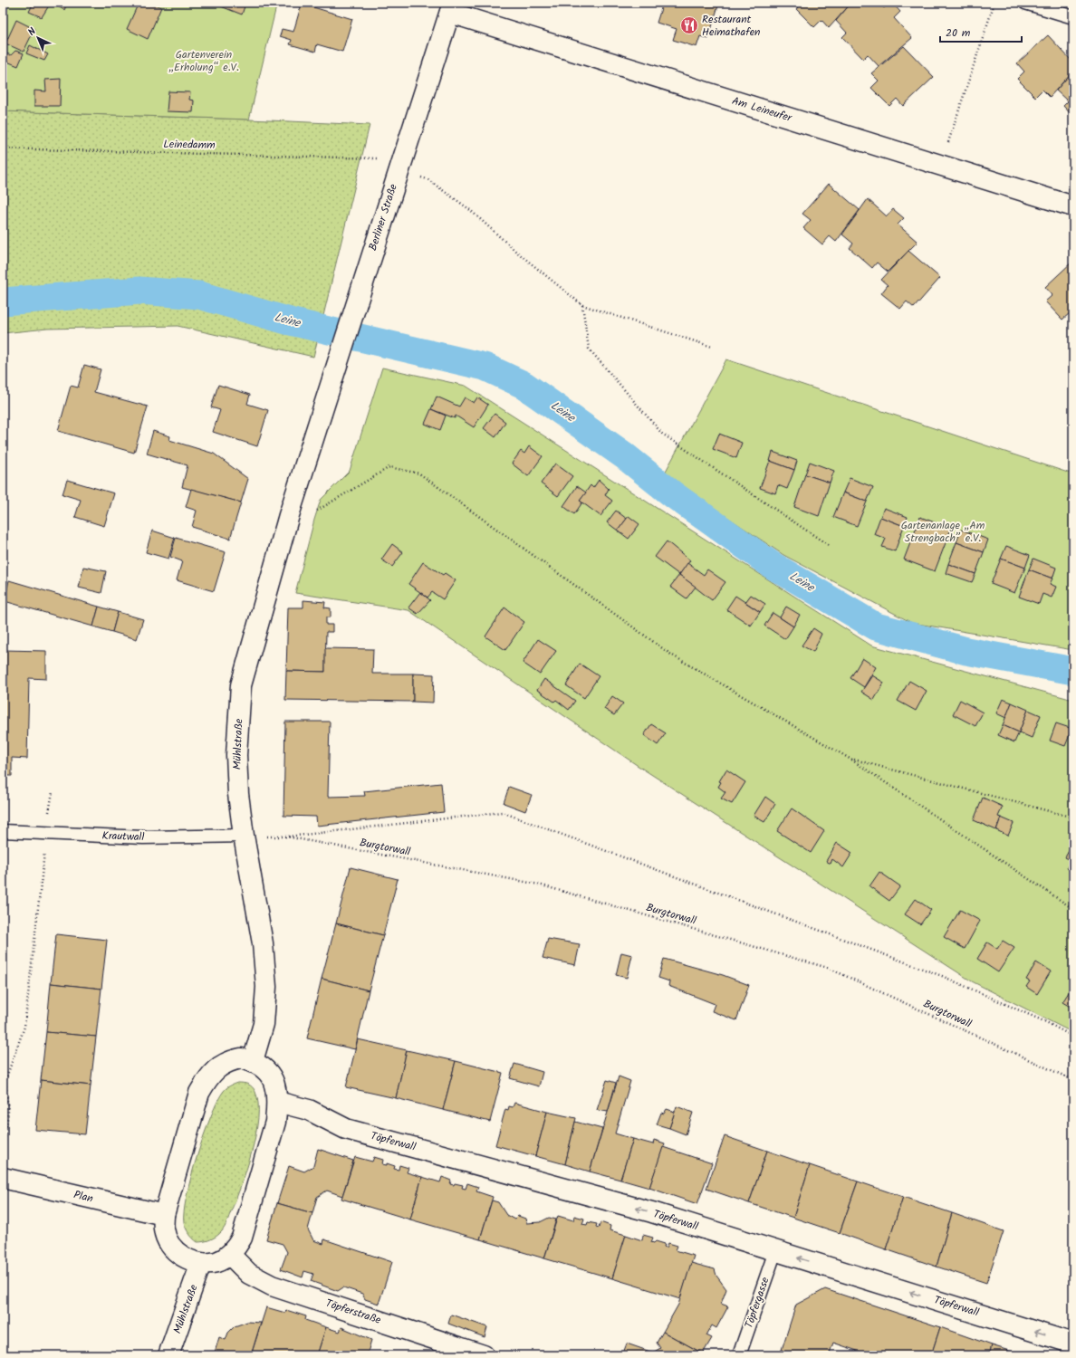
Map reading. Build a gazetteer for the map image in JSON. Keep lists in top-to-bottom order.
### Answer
{
  "streets": {
    "street": [
      "Am Leineufer",
      "Berliner Straße",
      "Mühlstraße",
      "Töpferwall",
      "Plan",
      "Töpferstraße"
    ],
    "lane": ["Krautwall", "Töpfergasse"],
    "path": ["Leinedamm", "Burgtorwall"]
  },
  "crossings": [
    ["Am Leineufer", "Berliner Straße"],
    ["Berliner Straße", "Mühlstraße"],
    ["Mühlstraße", "Krautwall"],
    ["Mühlstraße", "Burgtorwall"],
    ["Krautwall", "Burgtorwall"],
    ["Töpferwall", "Töpfergasse"]
  ],
  "one_way": ["Töpferwall"],
  "water": ["Leine"],
  "parks": ["Gartenverein „Erholung“ e.V.", "Gartenanlage „Am Strengbach” e.V."],
  "places": {
    "restaurant": ["Restaurant Heimathafen"]
  },
  "scale_bar": "20 m",
  "north": "top left"
}
